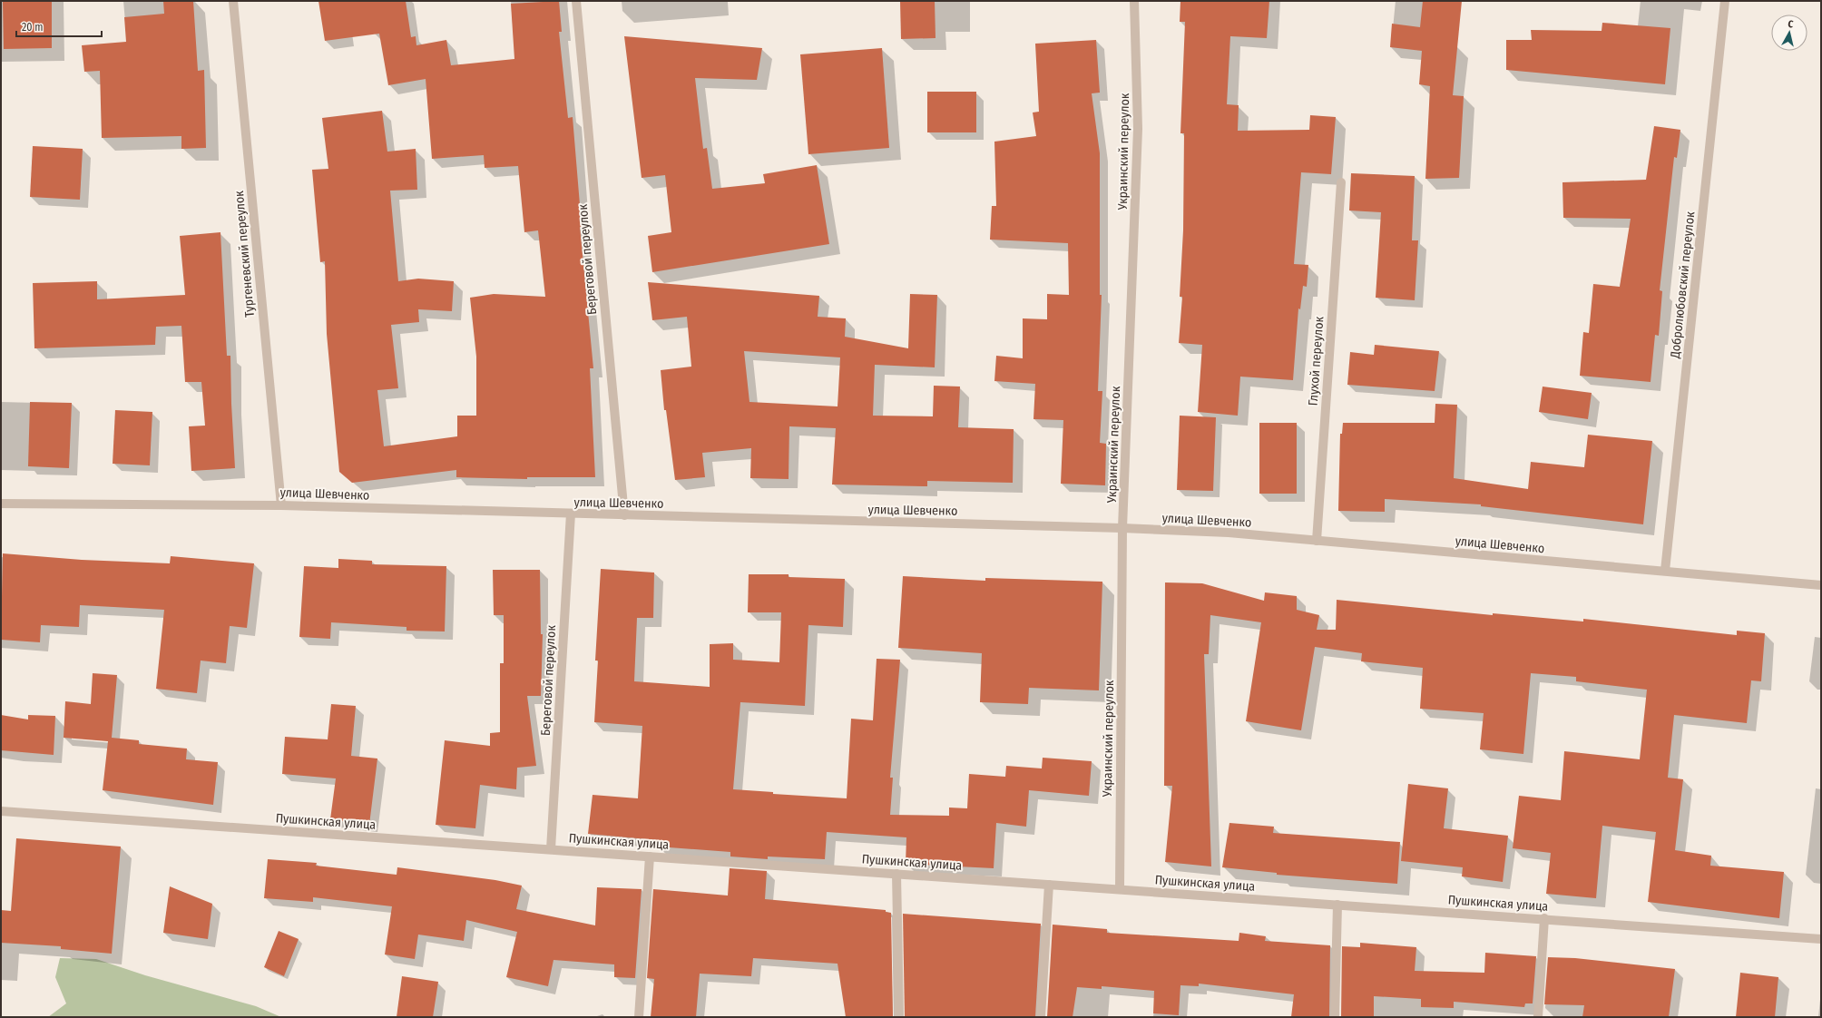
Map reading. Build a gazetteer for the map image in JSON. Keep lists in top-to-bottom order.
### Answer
{
  "streets": {
    "street": [
      "Украинский переулок",
      "Тургеневский переулок",
      "Береговой переулок",
      "Добролюбовский переулок",
      "Глухой переулок",
      "улица Шевченко",
      "Пушкинская улица"
    ]
  },
  "crossings": [
    ["Украинский переулок", "улица Шевченко"],
    ["Украинский переулок", "Пушкинская улица"],
    ["Тургеневский переулок", "улица Шевченко"],
    ["Береговой переулок", "улица Шевченко"],
    ["Береговой переулок", "Пушкинская улица"],
    ["Добролюбовский переулок", "улица Шевченко"],
    ["Глухой переулок", "улица Шевченко"]
  ],
  "scale_bar": "20 m",
  "north": "top"
}
